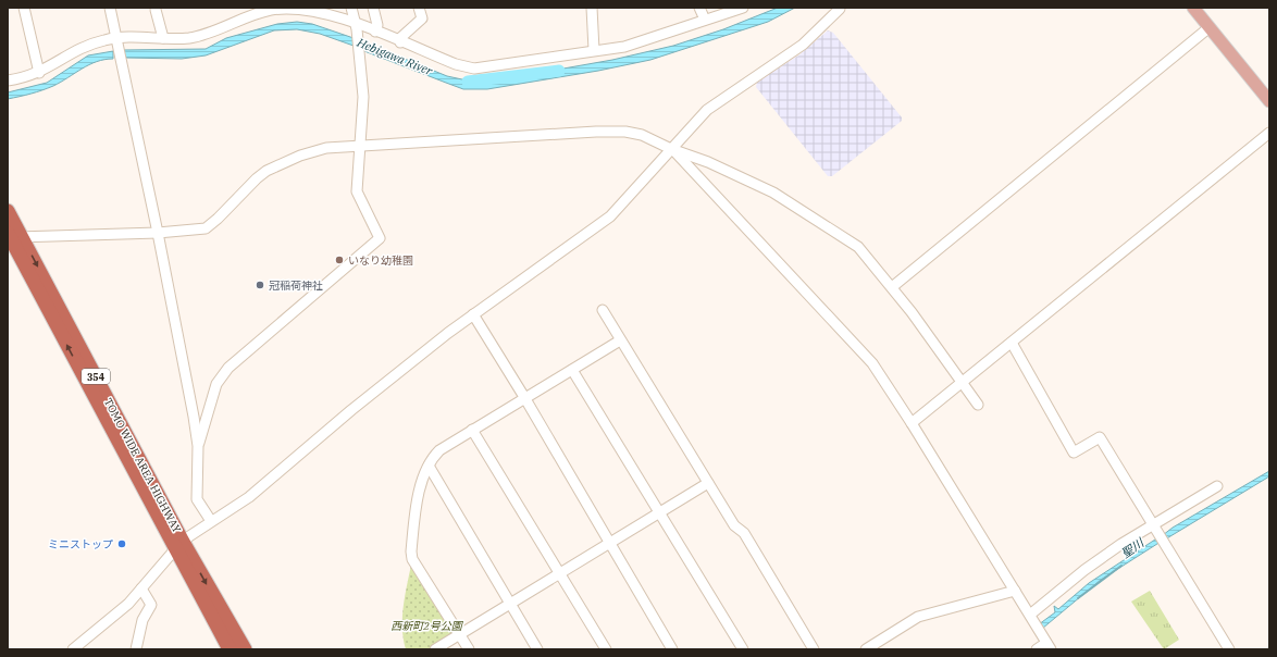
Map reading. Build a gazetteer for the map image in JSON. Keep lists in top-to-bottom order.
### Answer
{
  "streets": {
    "highway": ["354", "TOMO WIDE AREA HIGHWAY"]
  },
  "water": ["Hebigawa River", "聖川"],
  "parks": ["西新町2号公園"],
  "places": ["いなり幼稚園", "冠稲荷神社", "ミニストップ"]
}
